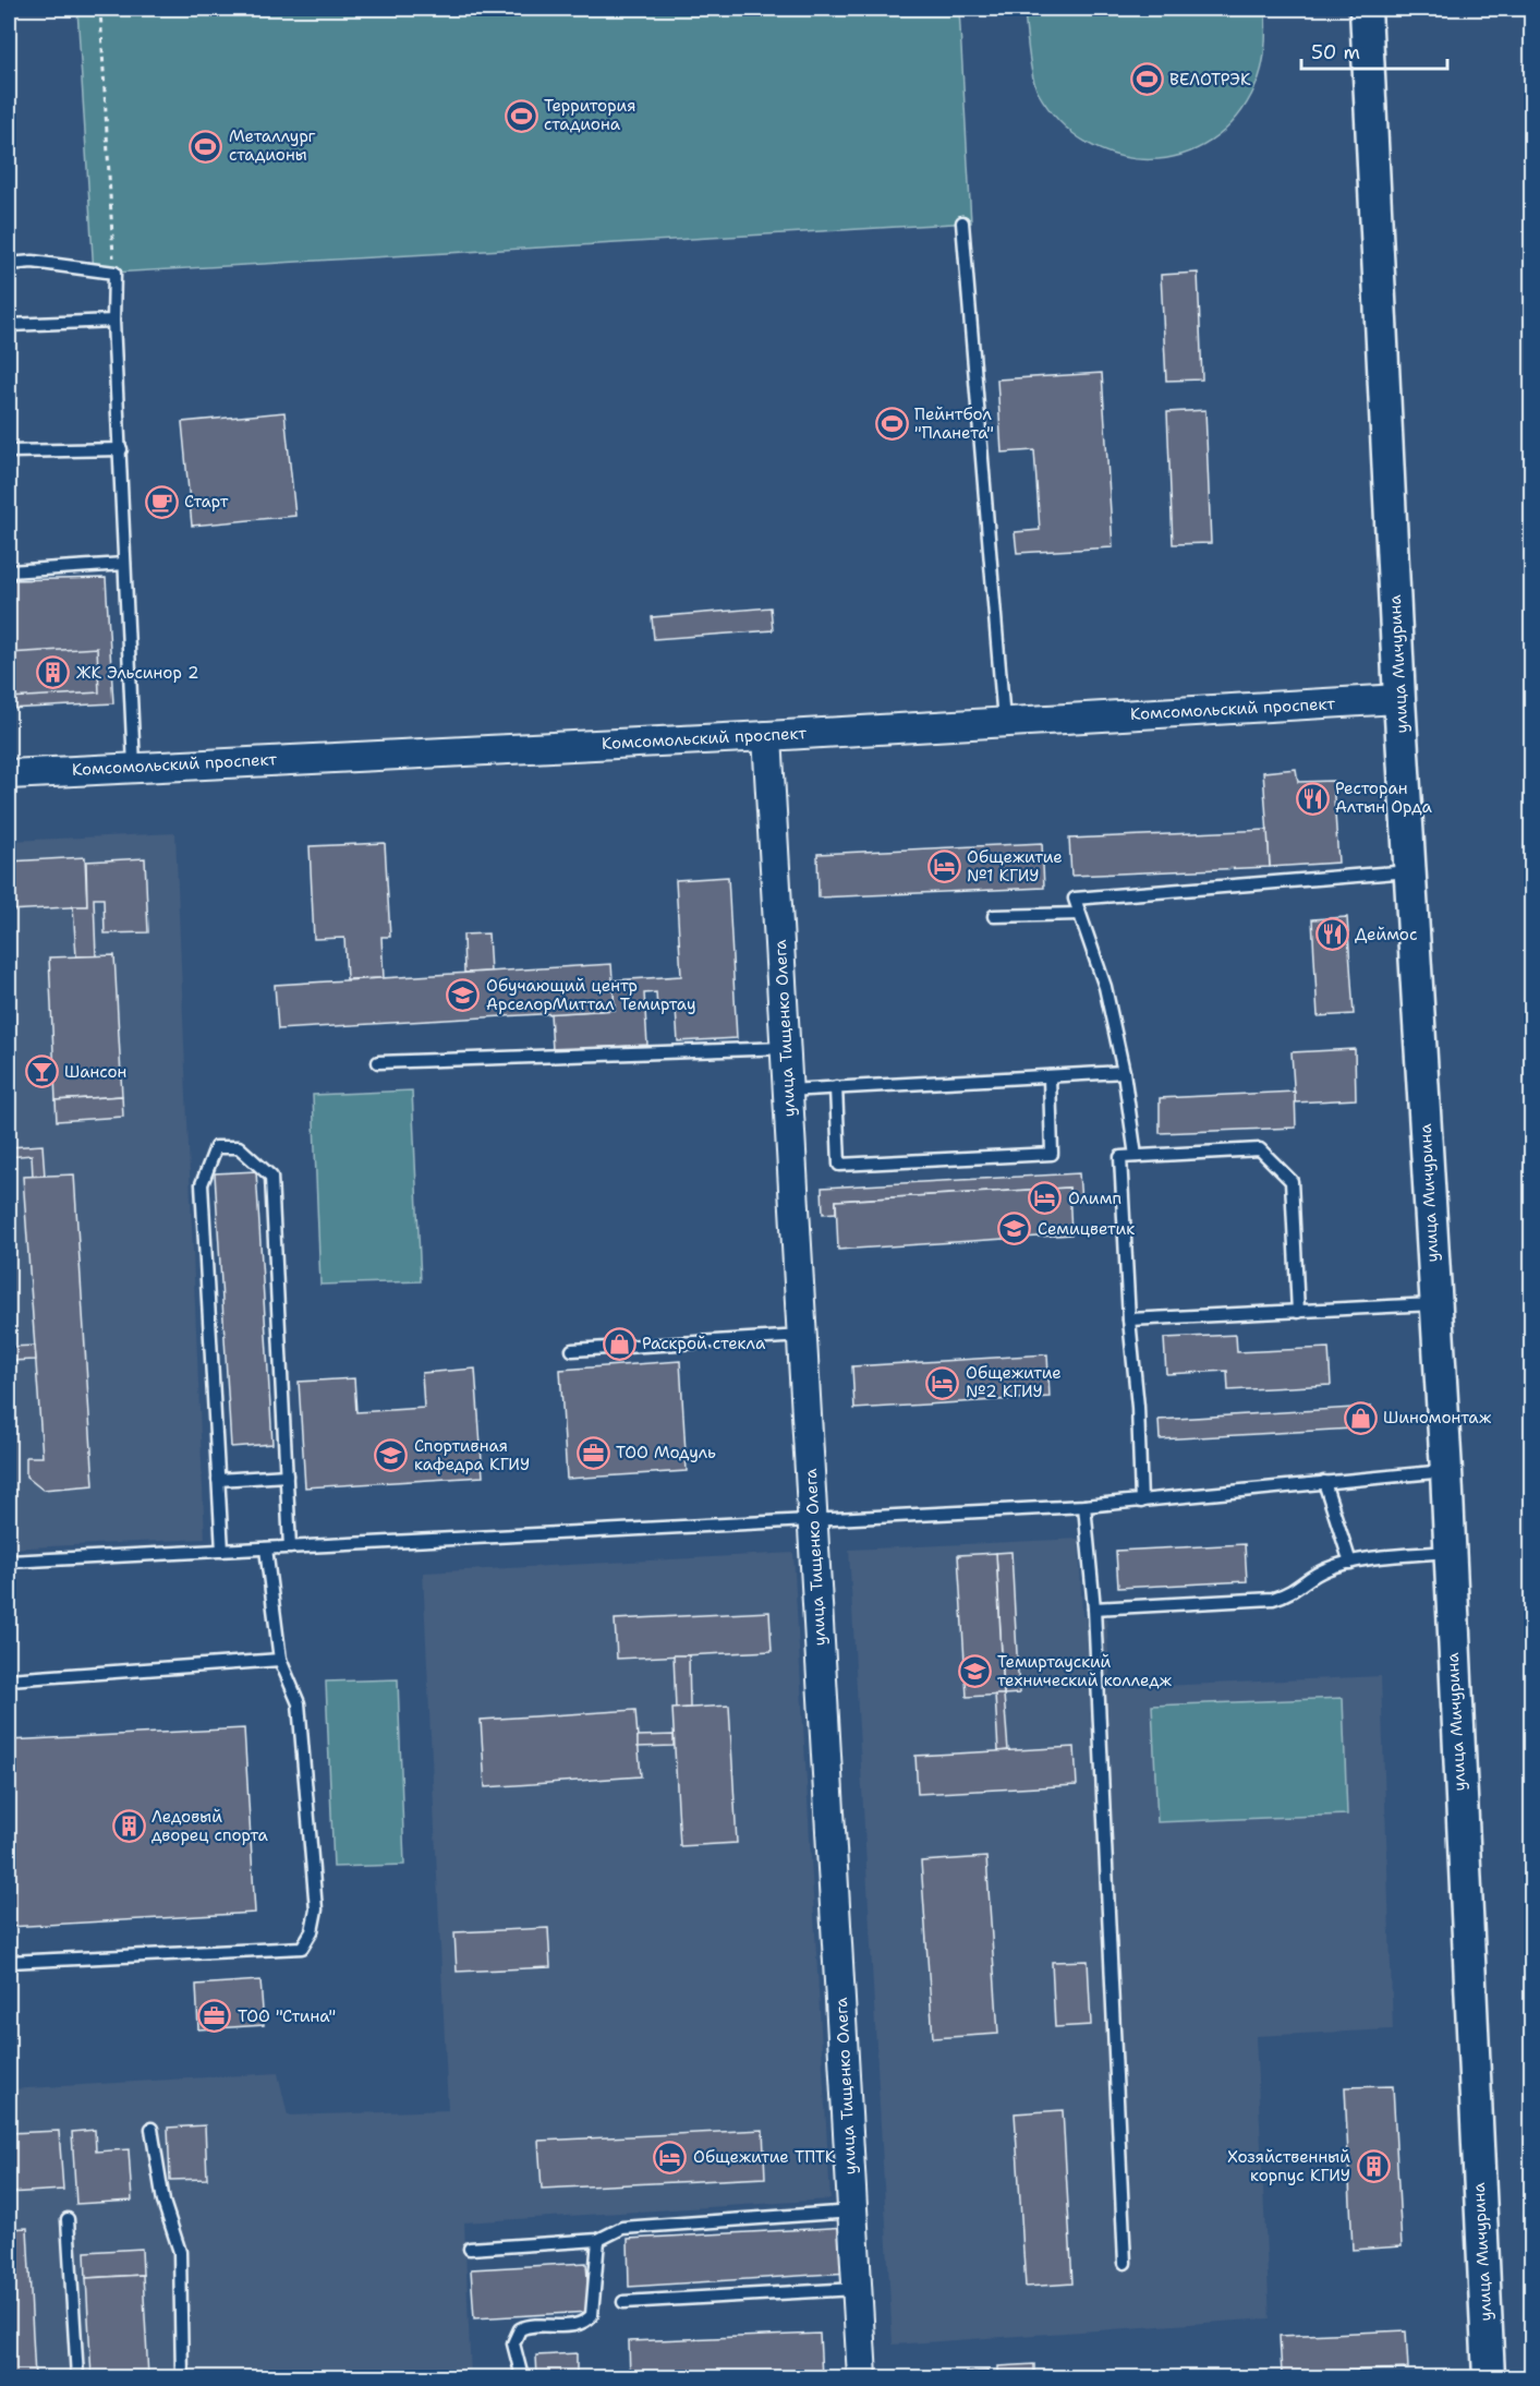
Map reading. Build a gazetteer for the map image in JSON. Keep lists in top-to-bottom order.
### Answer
{
  "streets": {
    "main road": ["улица Мичурина"],
    "street": ["Комсомольский проспект", "улица Тищенко Олега"]
  },
  "crossings": [
    ["улица Мичурина", "Комсомольский проспект"],
    ["Комсомольский проспект", "улица Тищенко Олега"]
  ],
  "places": {
    "sports": [
      "ВЕЛОТРЭК",
      "Территория стадиона",
      "Металлург стадионы",
      "Пейнтбол \"Планета\""
    ],
    "cafe": ["Старт"],
    "building": ["ЖК Эльсинор 2", "Ледовый дворец спорта", "Хозяйственный корпус КГИУ"],
    "restaurant": ["Ресторан Алтын Орда", "Деймос"],
    "hotel": [
      "Общежитие №1 КГИУ",
      "Олимп",
      "Общежитие №2 КГИУ",
      "Общежитие ТПТК"
    ],
    "school or university": [
      "Обучающий центр АрселорМиттал Темиртау",
      "Семицветик",
      "Спортивная кафедра КГИУ",
      "Темиртауский технический колледж"
    ],
    "bar": ["Шансон"],
    "shop": ["Раскрой стекла", "Шиномонтаж"],
    "office": ["ТОО Модуль", "ТОО \"Стина\""]
  },
  "scale_bar": "50 m"
}
